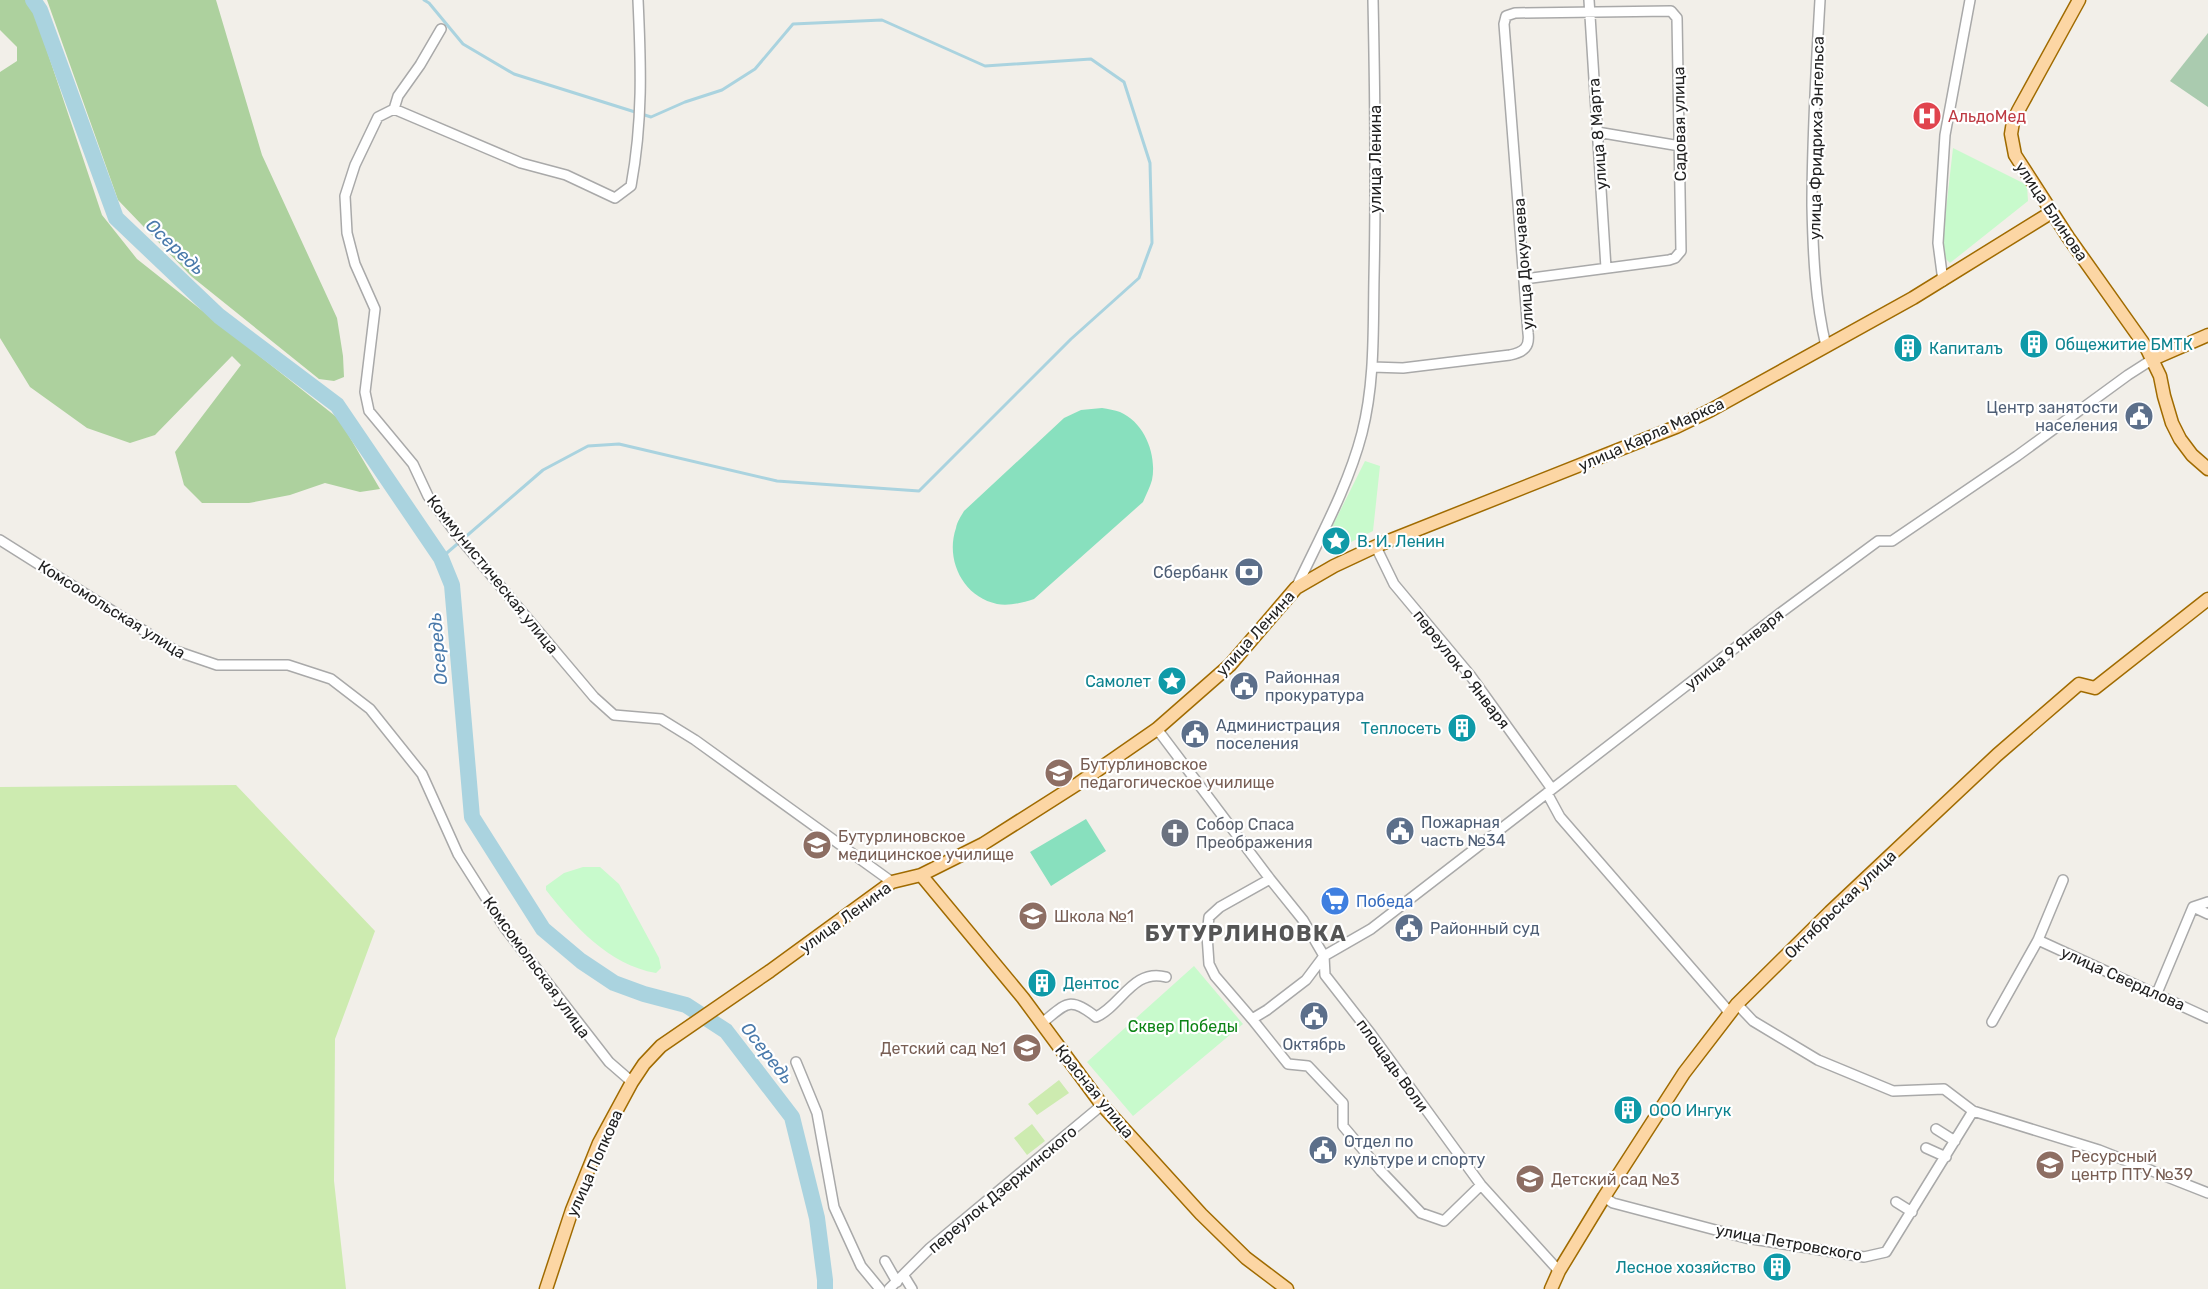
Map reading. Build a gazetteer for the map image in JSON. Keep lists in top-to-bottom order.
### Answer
{
  "streets": {
    "main road": [
      "улица Ленина",
      "улица Блинова",
      "улица Карла Маркса",
      "Октябрьская улица",
      "Красная улица",
      "улица Попкова"
    ],
    "street": [
      "Садовая улица",
      "улица 8 Марта",
      "улица Фридриха Энгельса",
      "улица Докучаева",
      "Коммунистическая улица",
      "Комсомольская улица",
      "улица 9 Января",
      "переулок 9 Января",
      "улица Свердлова",
      "площадь Воли",
      "переулок Дзержинского",
      "улица Петровского"
    ]
  },
  "crossings": [
    ["Садовая улица", "улица 8 Марта"],
    ["Садовая улица", "улица Докучаева"],
    ["улица Фридриха Энгельса", "улица Карла Маркса"],
    ["улица Ленина", "улица Докучаева"],
    ["улица Ленина", "улица Карла Маркса"],
    ["улица Ленина", "Коммунистическая улица"],
    ["улица Ленина", "площадь Воли"],
    ["улица Ленина", "Красная улица"],
    ["улица Ленина", "улица Попкова"],
    ["улица Блинова", "улица Карла Маркса"],
    ["улица Блинова", "улица 9 Января"],
    ["улица Карла Маркса", "переулок 9 Января"],
    ["Комсомольская улица", "улица Попкова"],
    ["улица 9 Января", "переулок 9 Января"],
    ["улица 9 Января", "площадь Воли"],
    ["переулок 9 Января", "Октябрьская улица"],
    ["Октябрьская улица", "площадь Воли"],
    ["Октябрьская улица", "улица Петровского"],
    ["Красная улица", "переулок Дзержинского"]
  ],
  "districts": ["БУТУРЛИНОВКА"],
  "water": ["Осередь"],
  "parks": ["Сквер Победы"],
  "places": {
    "hospital": ["АльдоМед"],
    "building": [
      "Общежитие БМТК",
      "Капиталъ",
      "Теплосеть",
      "Дентос",
      "ООО Ингук",
      "Лесное хозяйство"
    ],
    "public building": [
      "Центр занятости населения",
      "Районная прокуратура",
      "Администрация поселения",
      "Пожарная часть №34",
      "Районный суд",
      "Октябрь",
      "Отдел по культуре и спорту"
    ],
    "place": ["В. И. Ленин", "Самолет"],
    "bank": ["Сбербанк"],
    "school or university": [
      "Бутурлиновское педагогическое училище",
      "Бутурлиновское медицинское училище",
      "Школа №1",
      "Детский сад №1",
      "Ресурсный центр ПТУ №39",
      "Детский сад №3"
    ],
    "church": ["Собор Спаса Преображения"],
    "supermarket": ["Победа"]
  }
}
